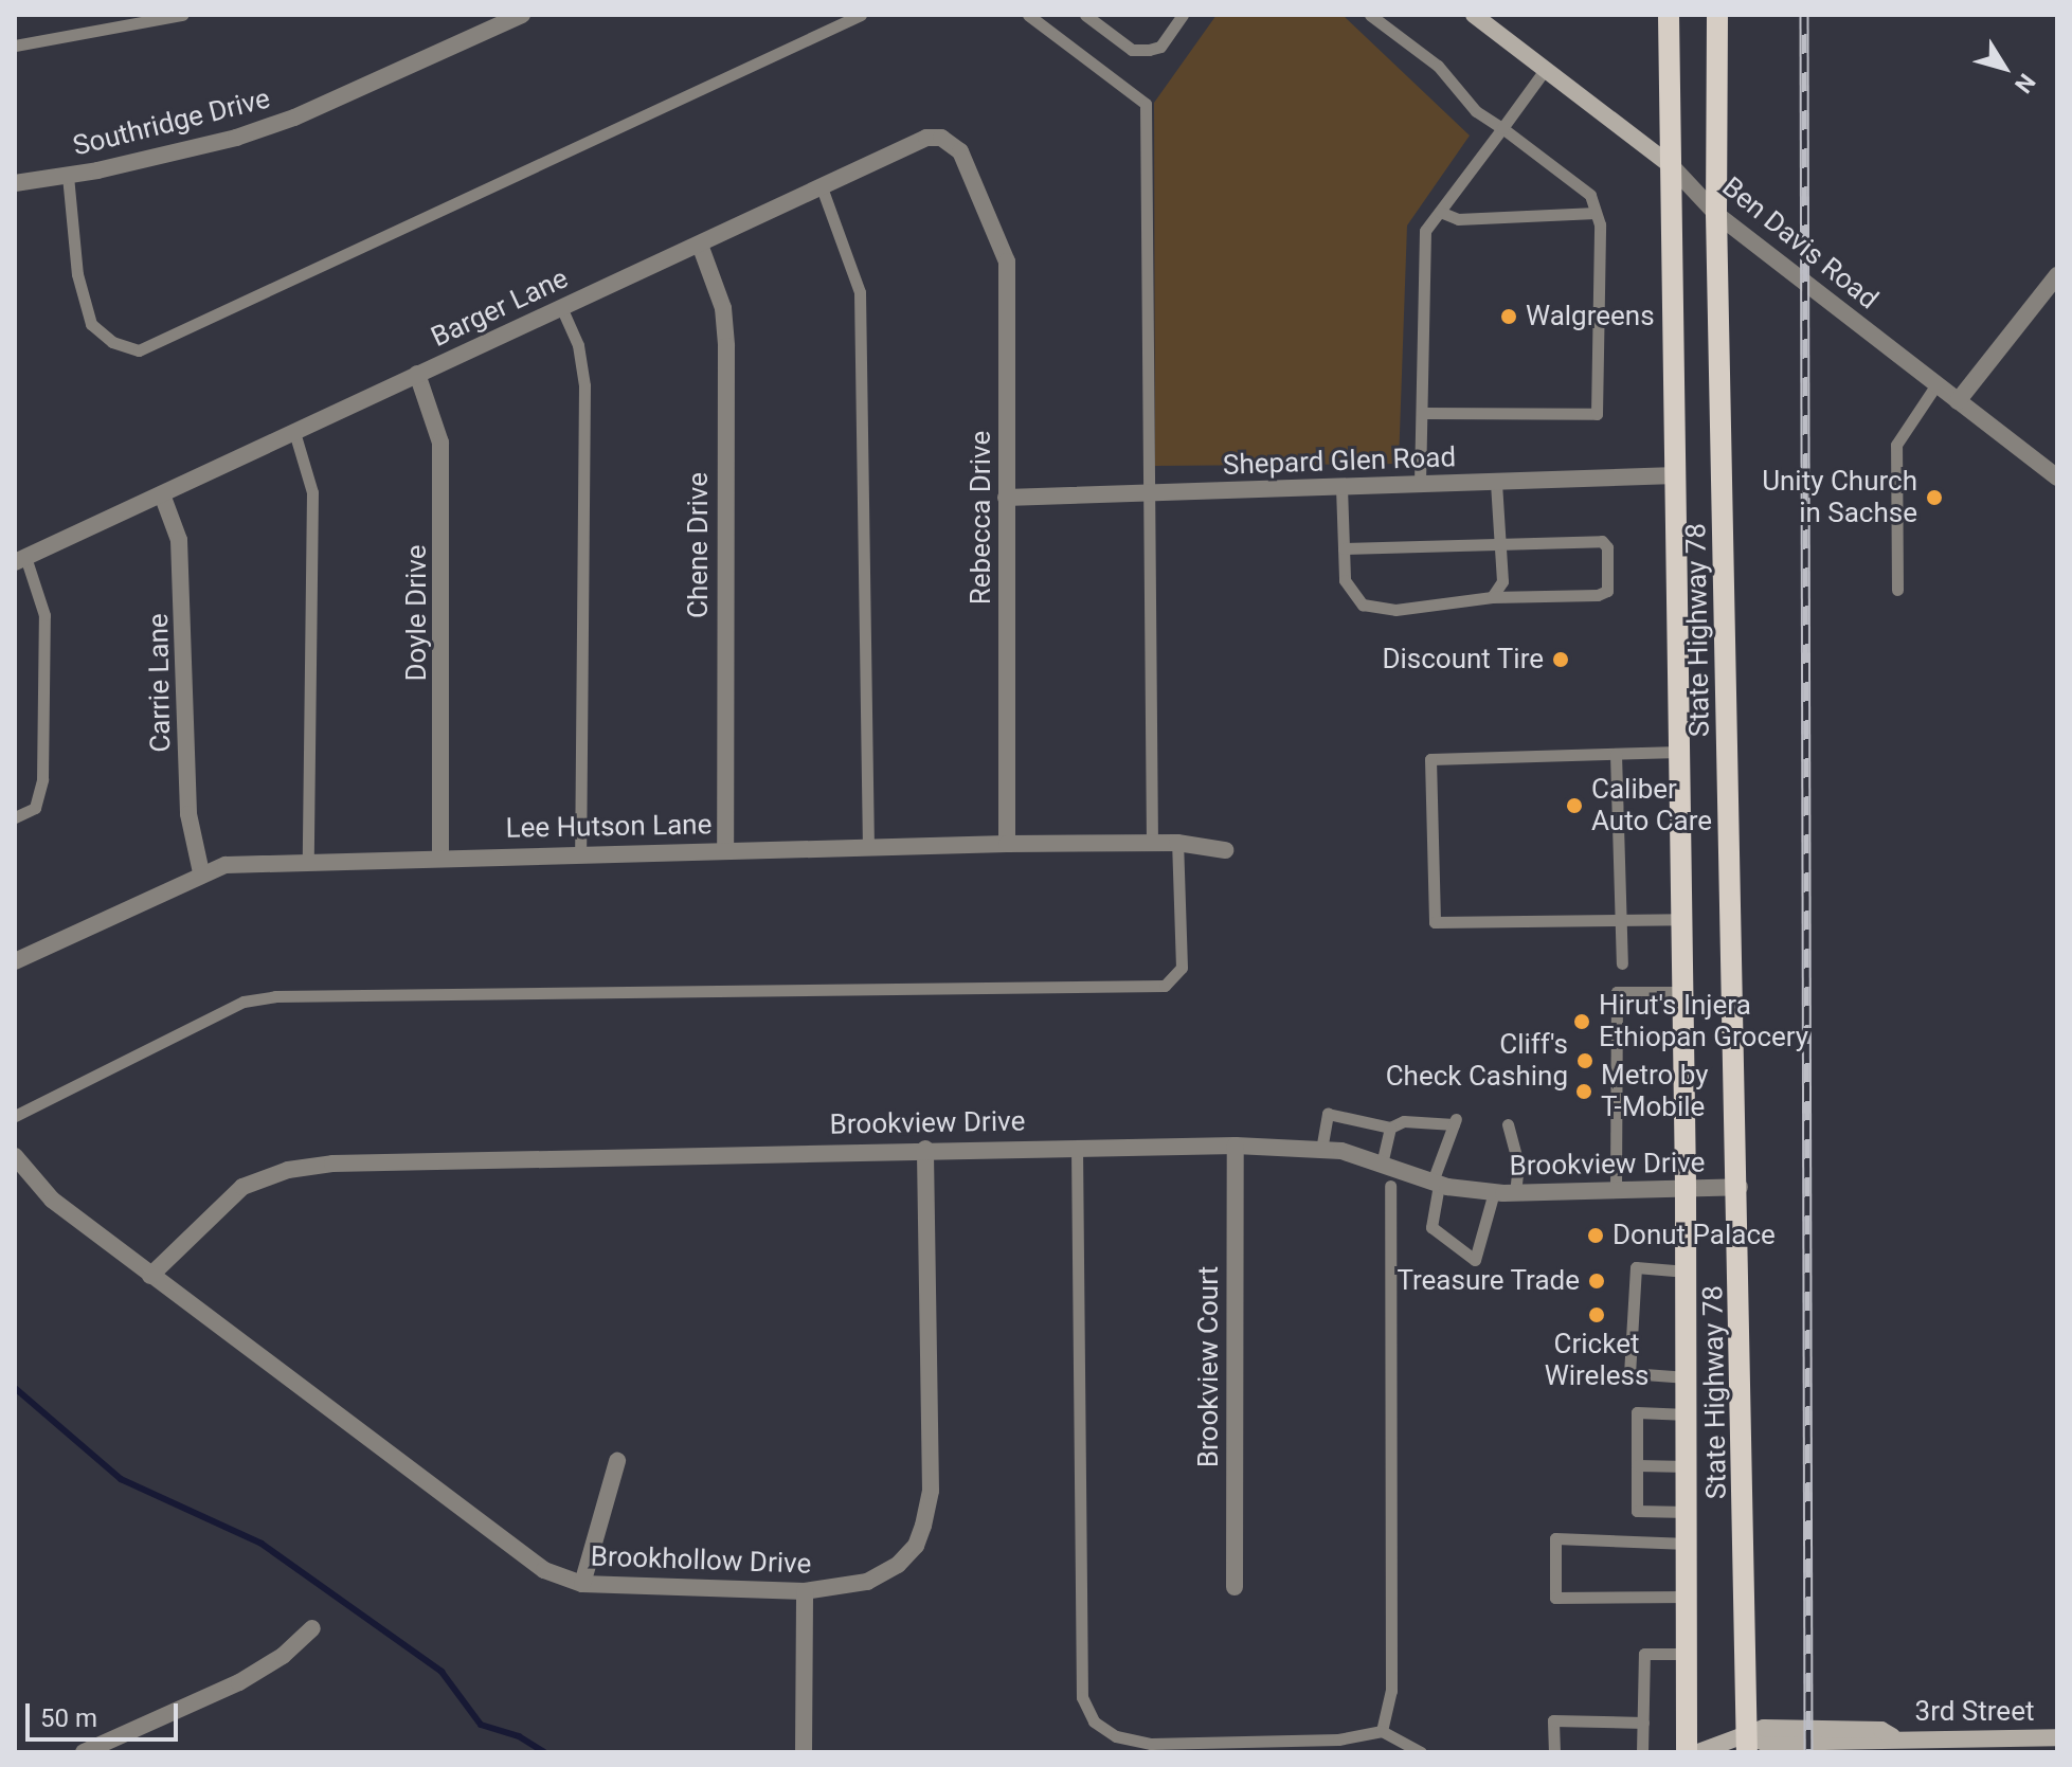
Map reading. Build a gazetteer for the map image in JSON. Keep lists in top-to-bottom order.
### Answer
{
  "streets": {
    "main road": ["State Highway 78"],
    "street": [
      "Southridge Drive",
      "Ben Davis Road",
      "Barger Lane",
      "Shepard Glen Road",
      "Rebecca Drive",
      "Chene Drive",
      "Doyle Drive",
      "Carrie Lane",
      "Lee Hutson Lane",
      "Brookview Drive",
      "Brookview Court",
      "Brookhollow Drive",
      "3rd Street"
    ]
  },
  "crossings": [
    ["Ben Davis Road", "State Highway 78"],
    ["Barger Lane", "Rebecca Drive"],
    ["Barger Lane", "Chene Drive"],
    ["Barger Lane", "Doyle Drive"],
    ["Barger Lane", "Carrie Lane"],
    ["Shepard Glen Road", "Rebecca Drive"],
    ["Shepard Glen Road", "State Highway 78"],
    ["Rebecca Drive", "Lee Hutson Lane"],
    ["Chene Drive", "Lee Hutson Lane"],
    ["Doyle Drive", "Lee Hutson Lane"],
    ["State Highway 78", "Brookview Drive"],
    ["State Highway 78", "3rd Street"],
    ["Carrie Lane", "Lee Hutson Lane"],
    ["Brookview Drive", "Brookview Court"],
    ["Brookview Drive", "Brookhollow Drive"]
  ],
  "places": [
    "Walgreens",
    "Unity Church in Sachse",
    "Discount Tire",
    "Caliber Auto Care",
    "Hirut's Injera Ethiopan Grocery",
    "Cliff's Check Cashing",
    "Metro by T-Mobile",
    "Donut Palace",
    "Treasure Trade",
    "Cricket Wireless"
  ],
  "scale_bar": "50 m",
  "north": "bottom right"
}
